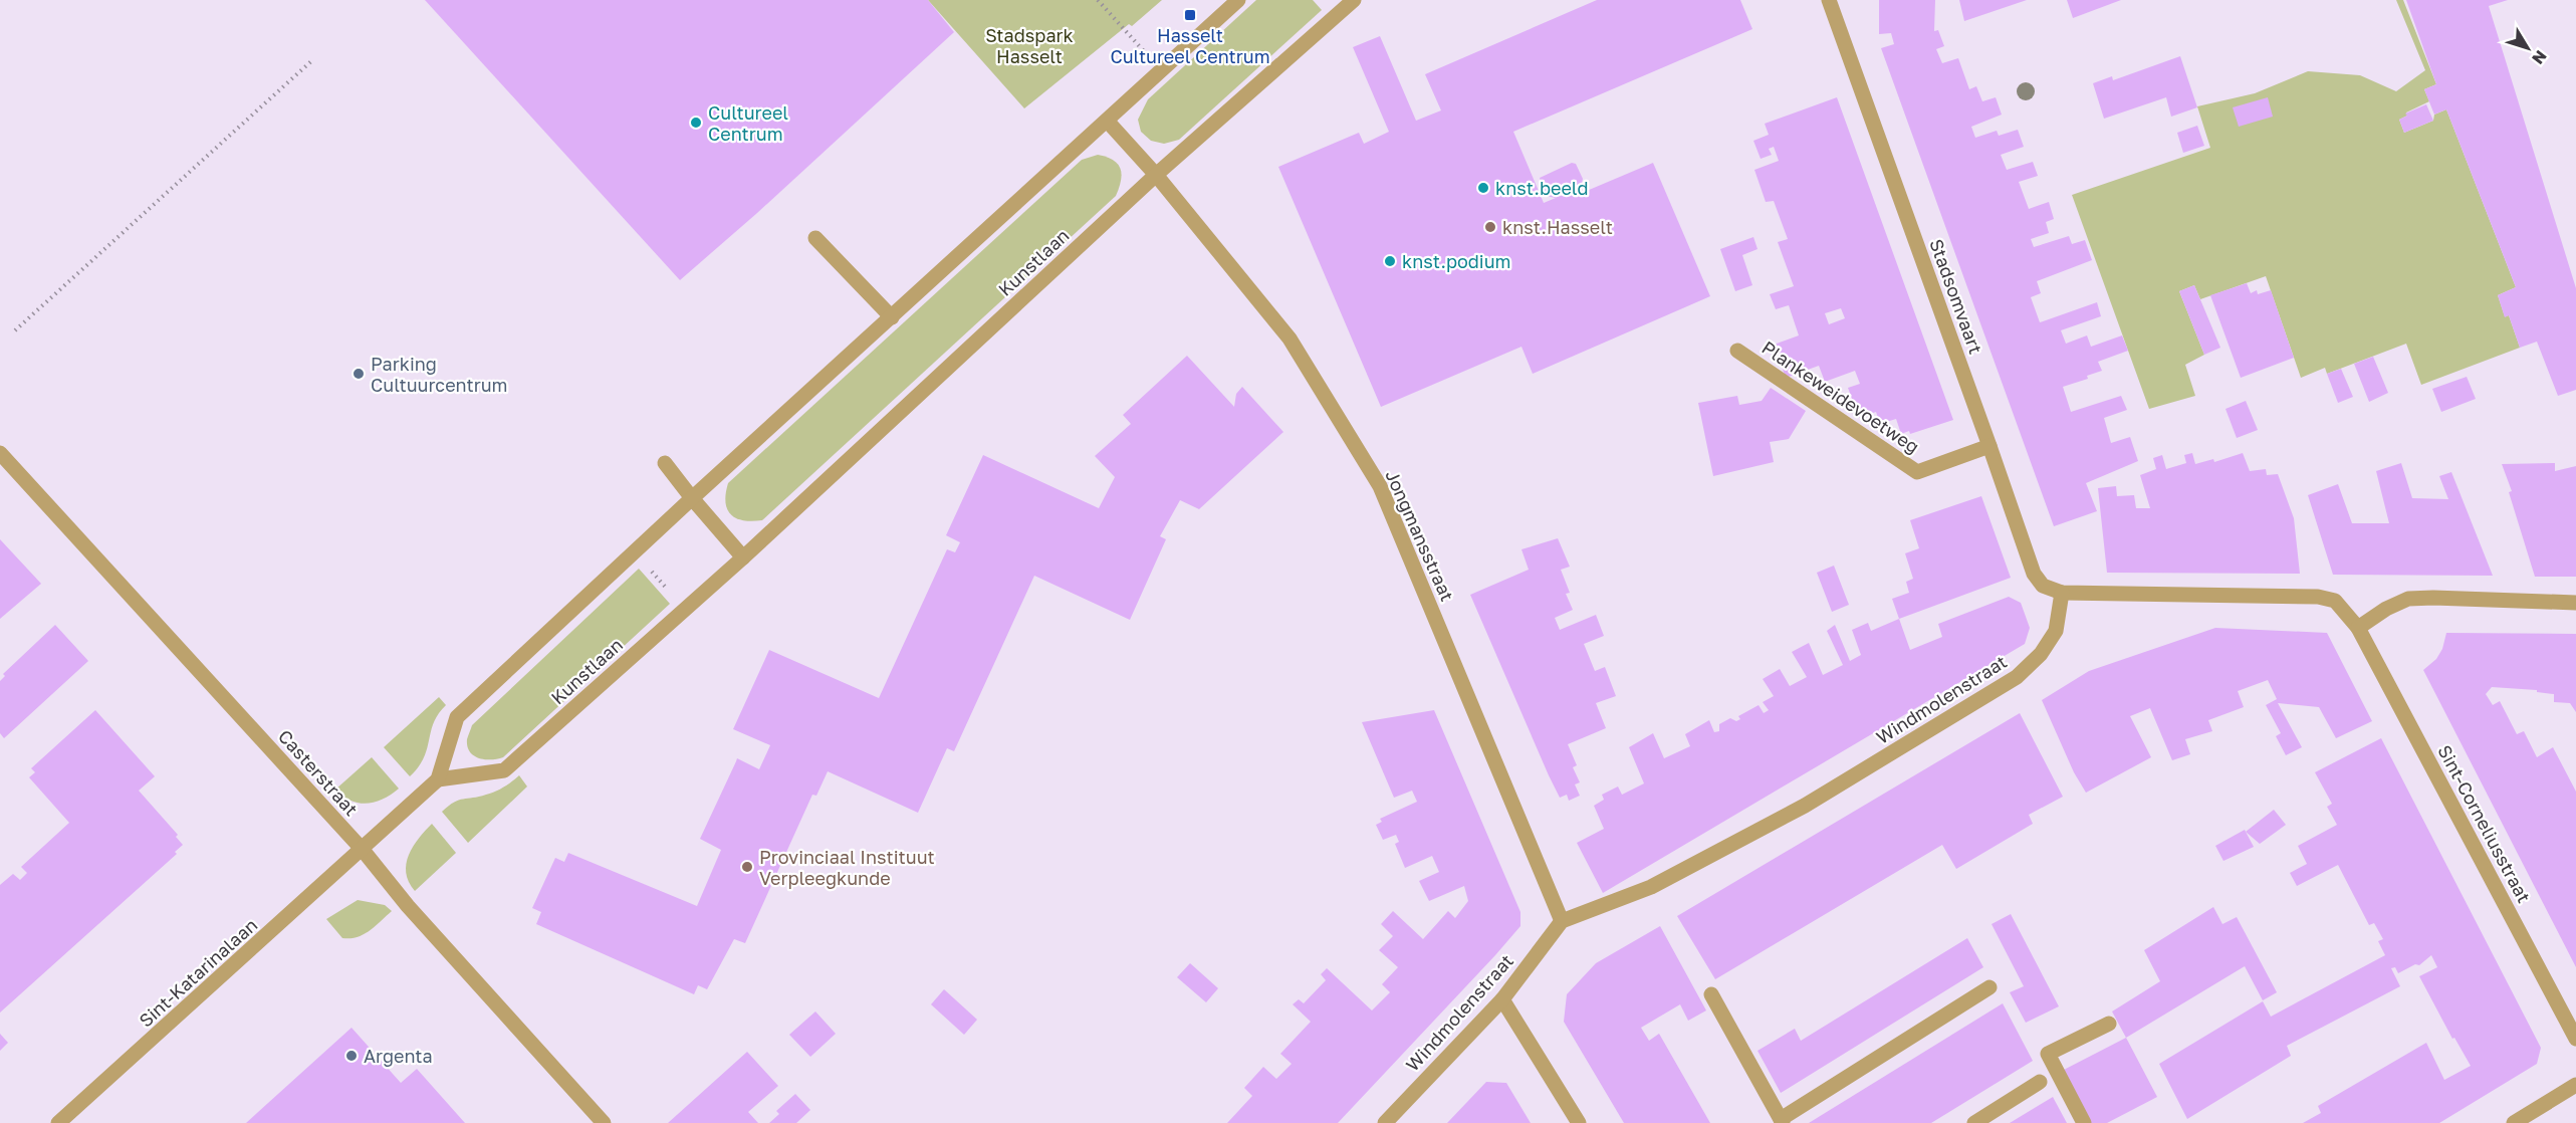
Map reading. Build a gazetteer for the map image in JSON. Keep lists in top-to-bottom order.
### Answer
{
  "streets": {
    "street": [
      "Kunstlaan",
      "Stadsomvaart",
      "Plankeweidevoetweg",
      "Jongmansstraat",
      "Windmolenstraat",
      "Casterstraat",
      "Sint-Corneliusstraat",
      "Sint-Katarinalaan"
    ]
  },
  "crossings": [
    ["Kunstlaan", "Jongmansstraat"],
    ["Stadsomvaart", "Plankeweidevoetweg"],
    ["Stadsomvaart", "Windmolenstraat"],
    ["Jongmansstraat", "Windmolenstraat"],
    ["Casterstraat", "Sint-Katarinalaan"]
  ],
  "parks": ["Stadspark Hasselt"],
  "places": {
    "transit": ["Hasselt Cultureel Centrum"],
    "other": [
      "Cultureel Centrum",
      "knst.beeld",
      "knst.Hasselt",
      "knst.podium",
      "Parking Cultuurcentrum",
      "Provinciaal Instituut Verpleegkunde",
      "Argenta"
    ]
  },
  "north": "bottom right"
}
